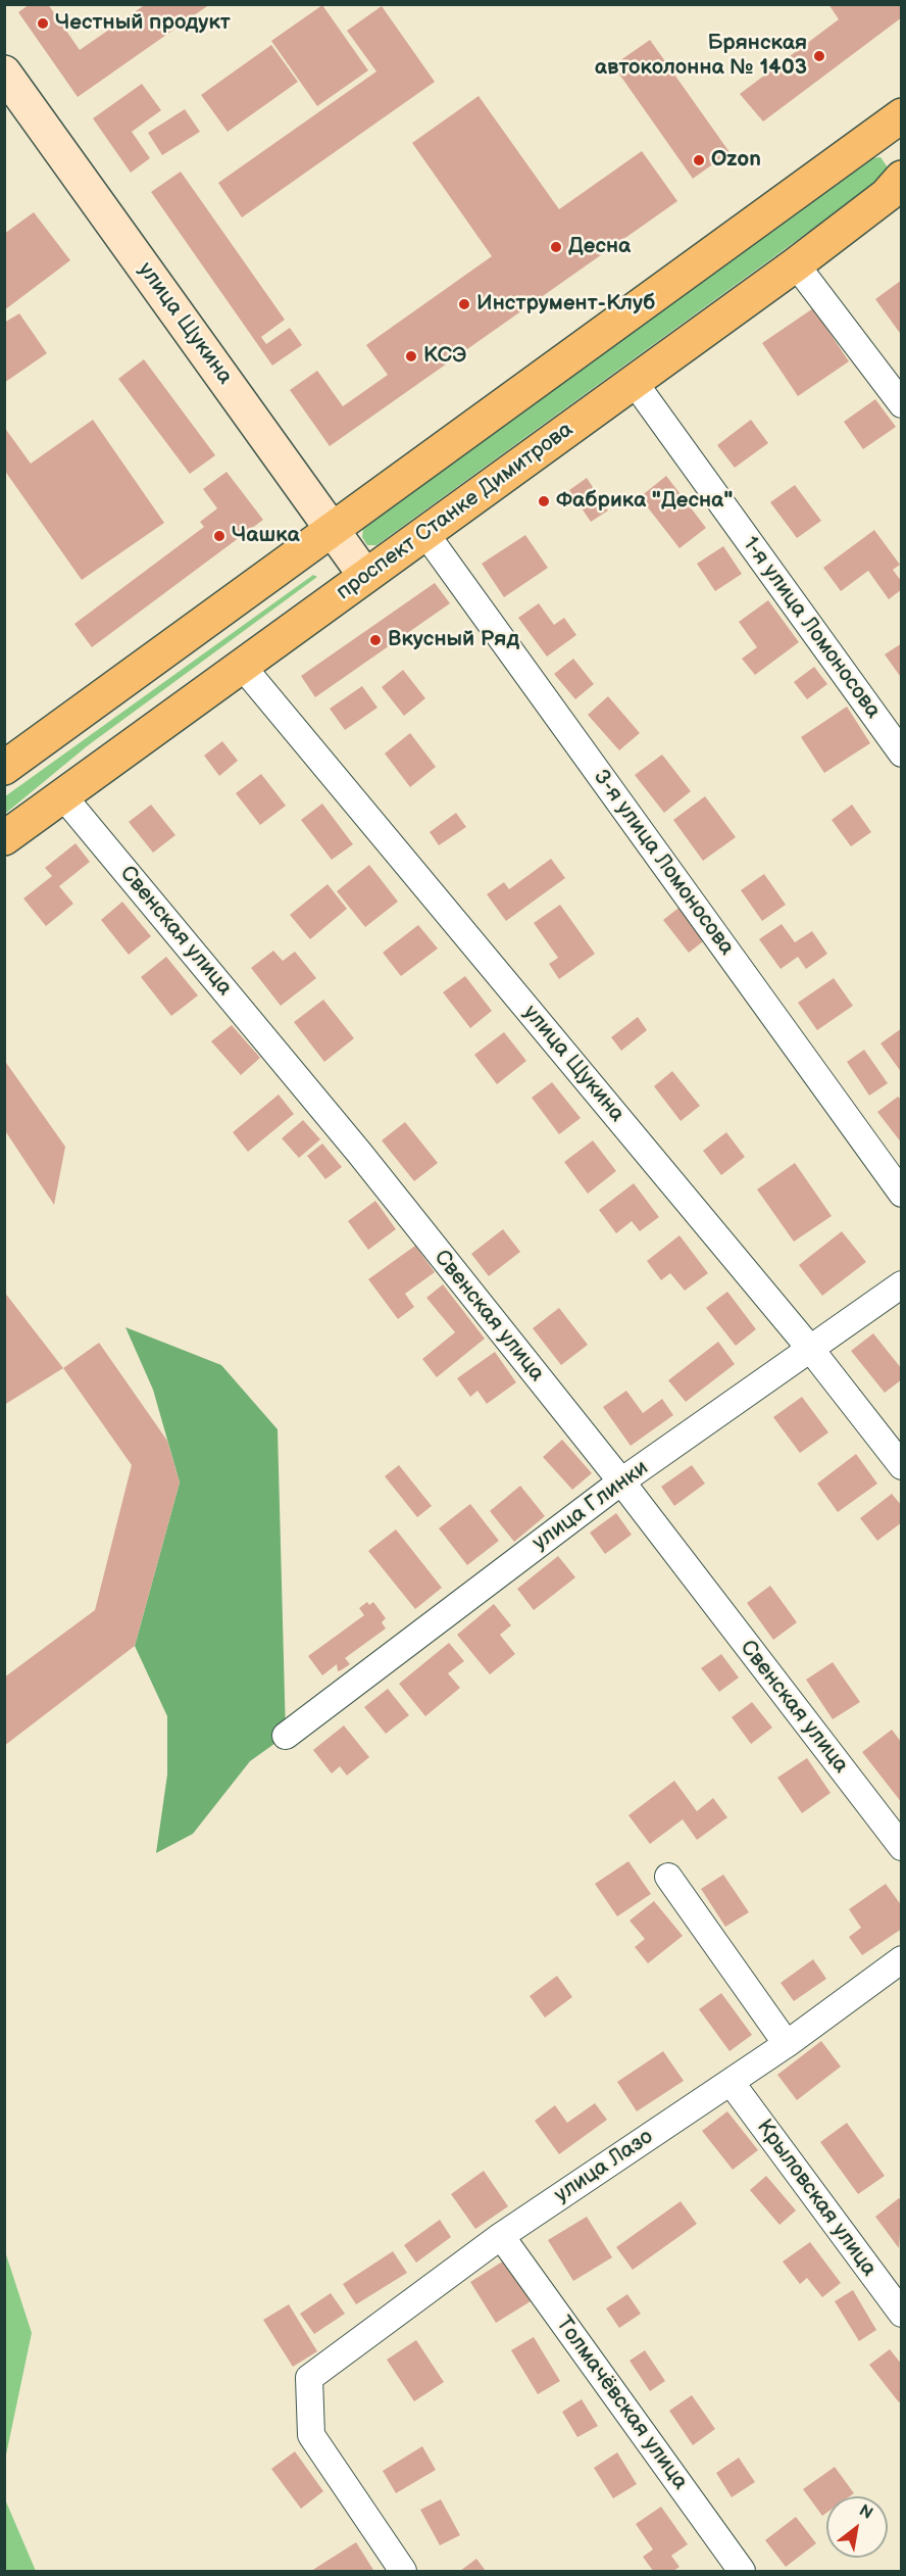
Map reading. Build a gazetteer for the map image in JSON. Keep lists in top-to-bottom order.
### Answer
{
  "streets": {
    "main road": ["проспект Станке Димитрова"],
    "street": [
      "улица Щукина",
      "1-я улица Ломоносова",
      "3-я улица Ломоносова",
      "Свенская улица",
      "улица Глинки",
      "улица Лазо",
      "Крыловская улица",
      "Толмачёвская улица"
    ]
  },
  "crossings": [
    ["улица Щукина", "проспект Станке Димитрова"],
    ["улица Щукина", "улица Глинки"],
    ["проспект Станке Димитрова", "1-я улица Ломоносова"],
    ["проспект Станке Димитрова", "3-я улица Ломоносова"],
    ["проспект Станке Димитрова", "Свенская улица"],
    ["Свенская улица", "улица Глинки"],
    ["улица Лазо", "Крыловская улица"],
    ["улица Лазо", "Толмачёвская улица"]
  ],
  "places": [
    "Честный продукт",
    "Брянская автоколонна № 1403",
    "Ozon",
    "Десна",
    "Инструмент-Клуб",
    "КСЭ",
    "Фабрика \"Десна\"",
    "Чашка",
    "Вкусный Ряд"
  ],
  "north": "top right"
}
